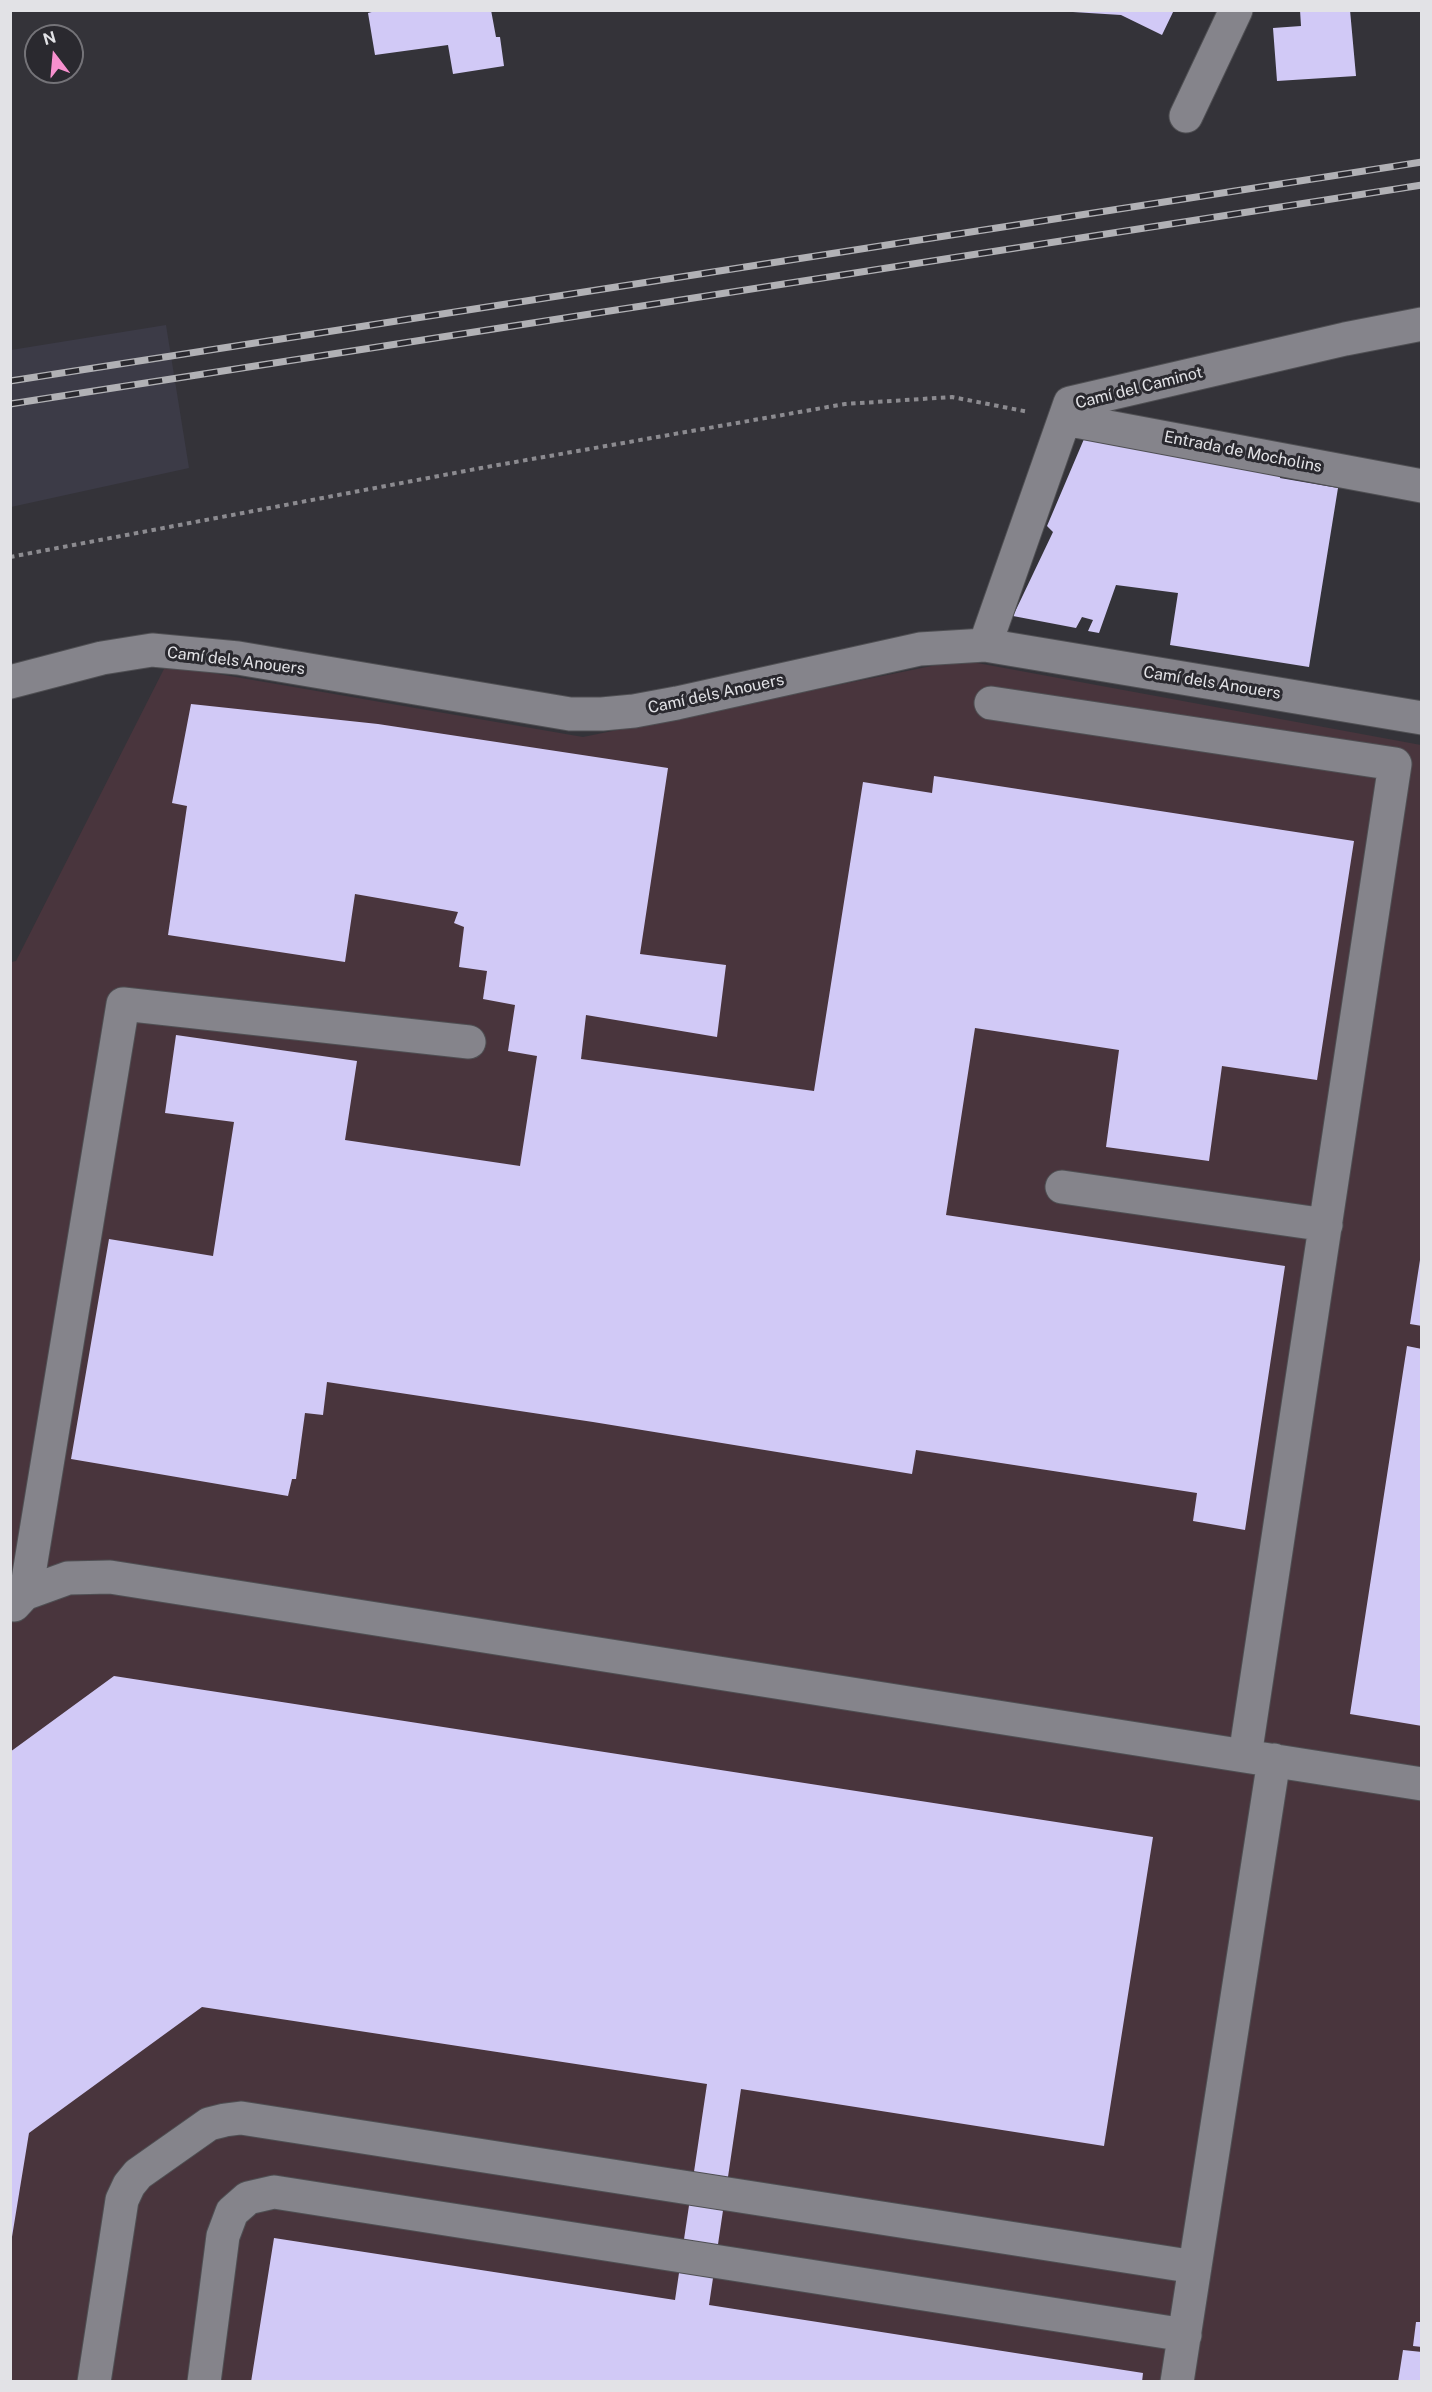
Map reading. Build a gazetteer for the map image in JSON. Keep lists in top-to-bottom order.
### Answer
{
  "streets": {
    "street": ["Camí del Caminot", "Entrada de Mocholins", "Camí dels Anouers"]
  },
  "crossings": [
    ["Camí del Caminot", "Entrada de Mocholins"],
    ["Camí del Caminot", "Camí dels Anouers"]
  ],
  "north": "top"
}
